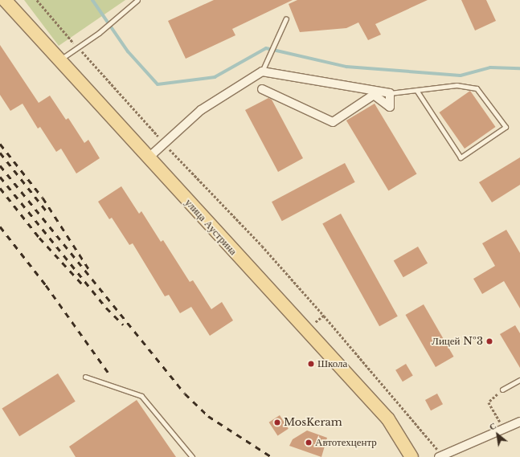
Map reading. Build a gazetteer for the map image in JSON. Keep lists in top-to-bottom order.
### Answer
{
  "streets": {
    "main road": ["улица Аустрина"]
  },
  "places": [
    "Лицей №3",
    "Школа",
    "MosKeram",
    "Автотехцентр"
  ],
  "north": "top left"
}
